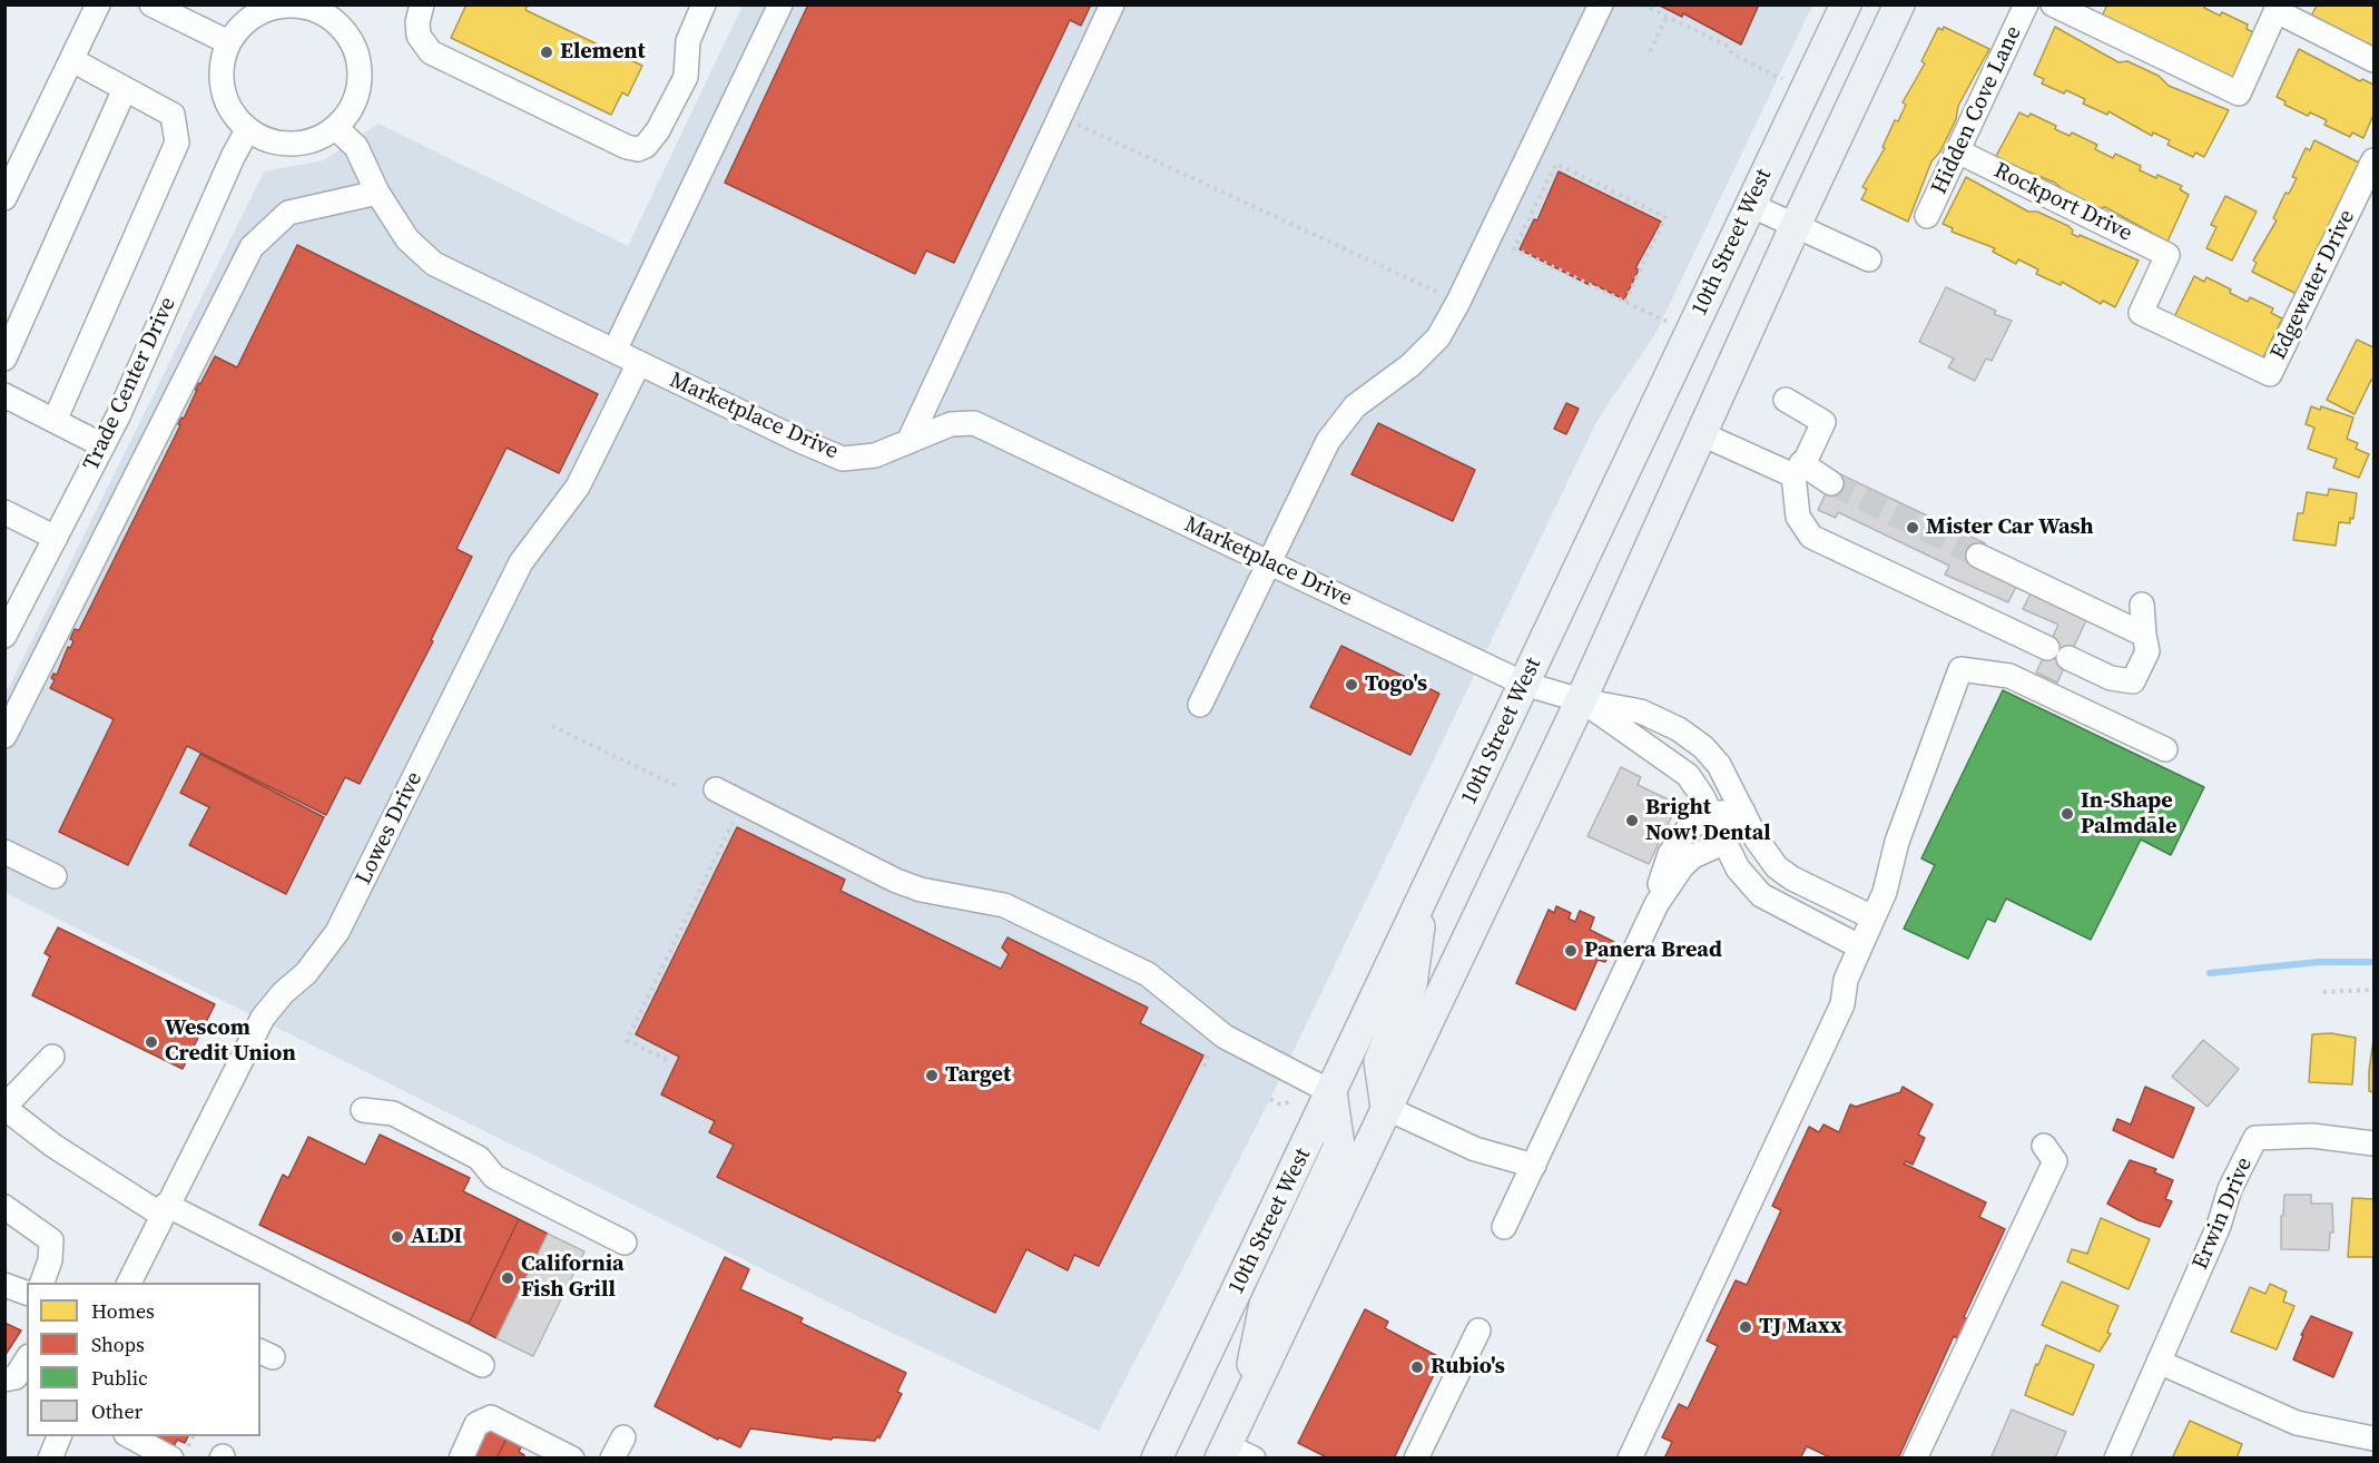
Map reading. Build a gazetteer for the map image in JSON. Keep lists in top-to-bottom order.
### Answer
{
  "streets": {
    "main road": ["10th Street West"],
    "street": [
      "Hidden Cove Lane",
      "Rockport Drive",
      "Edgewater Drive",
      "Trade Center Drive",
      "Marketplace Drive",
      "Lowes Drive",
      "Erwin Drive"
    ]
  },
  "crossings": [
    ["Hidden Cove Lane", "Rockport Drive"],
    ["Rockport Drive", "Edgewater Drive"],
    ["10th Street West", "Marketplace Drive"],
    ["Trade Center Drive", "Marketplace Drive"],
    ["Marketplace Drive", "Lowes Drive"]
  ],
  "places": [
    "Element",
    "Mister Car Wash",
    "Togo's",
    "In-Shape Palmdale",
    "Bright Now! Dental",
    "Panera Bread",
    "Wescom Credit Union",
    "Target",
    "ALDI",
    "California Fish Grill",
    "TJ Maxx",
    "Rubio's"
  ],
  "legend": [
    "Homes",
    "Shops",
    "Public",
    "Other"
  ]
}
